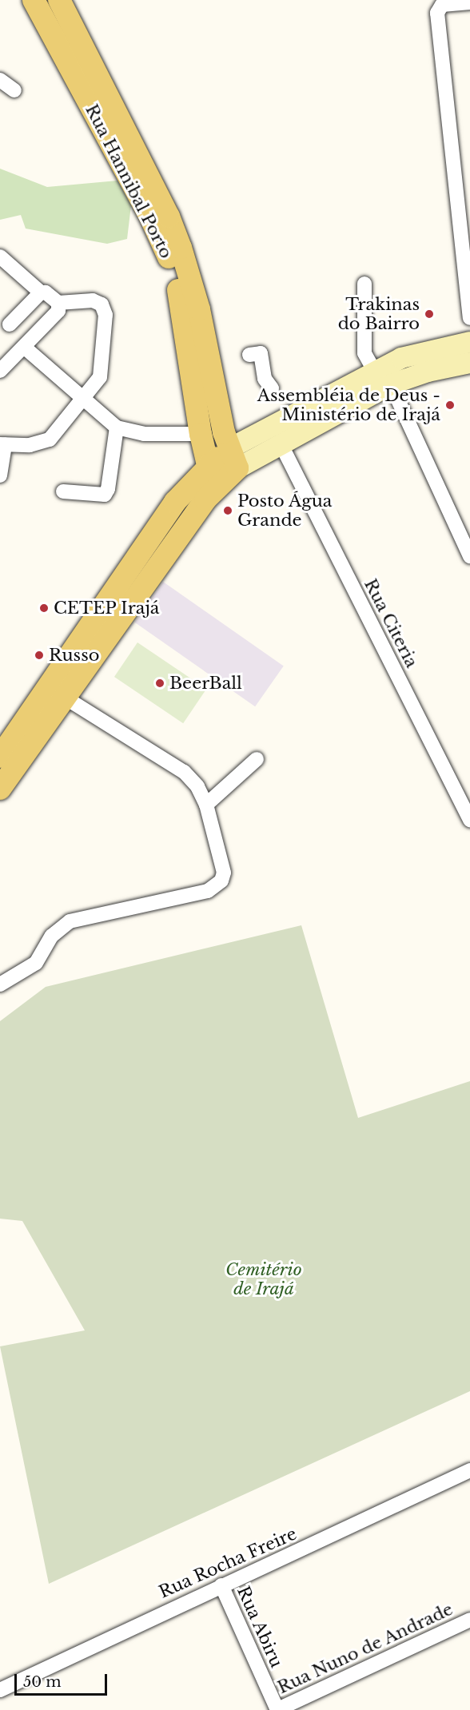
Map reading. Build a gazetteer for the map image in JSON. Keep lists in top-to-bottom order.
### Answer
{
  "streets": {
    "main road": ["Rua Hannibal Porto"],
    "street": [
      "Rua Citeria",
      "Rua Rocha Freire",
      "Rua Abiru",
      "Rua Nuno de Andrade"
    ]
  },
  "crossings": [
    ["Rua Rocha Freire", "Rua Abiru"],
    ["Rua Abiru", "Rua Nuno de Andrade"]
  ],
  "parks": ["Cemitério de Irajá"],
  "places": [
    "Trakinas do Bairro",
    "Assembléia de Deus - Ministério de Irajá",
    "Posto Água Grande",
    "CETEP Irajá",
    "Russo",
    "BeerBall"
  ],
  "scale_bar": "50 m"
}
